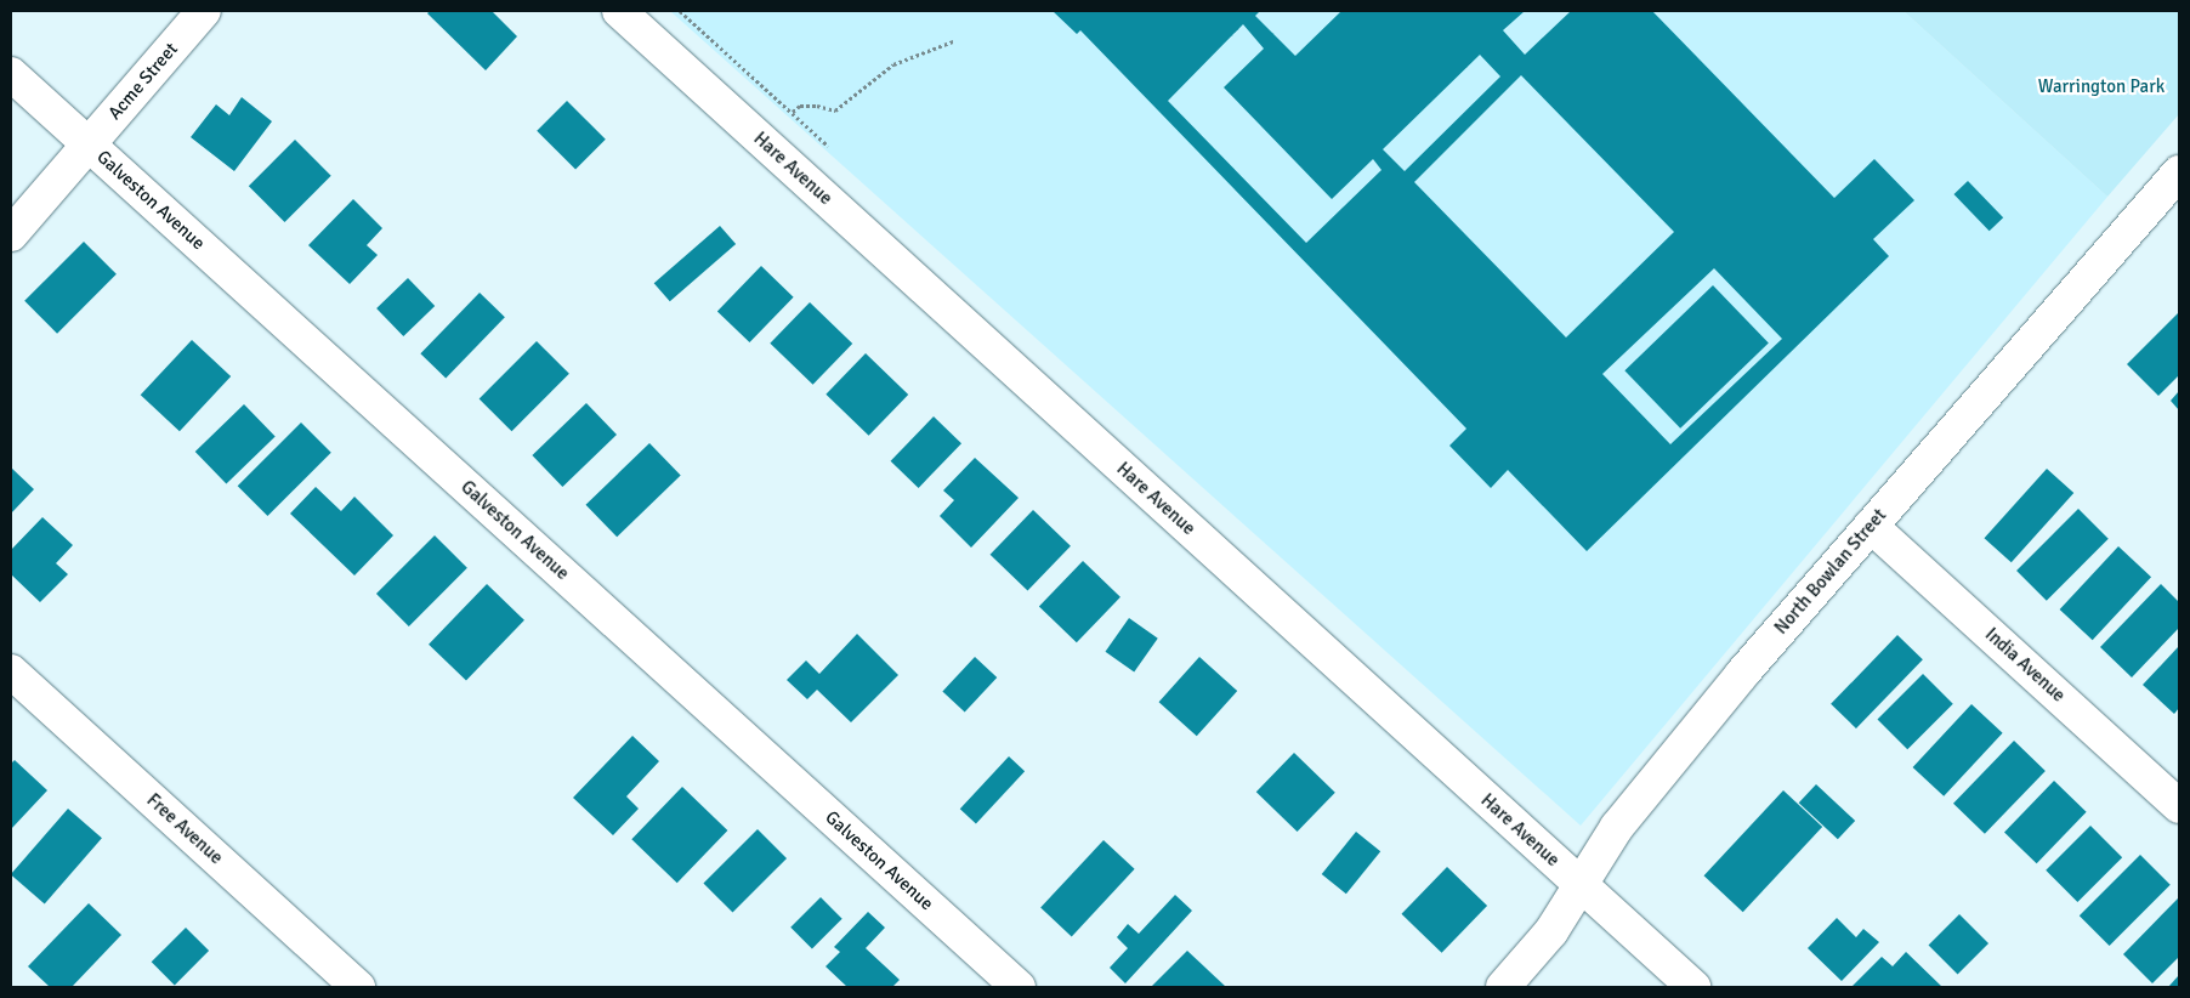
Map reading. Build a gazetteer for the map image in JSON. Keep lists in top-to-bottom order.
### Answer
{
  "streets": {
    "street": [
      "Acme Street",
      "Hare Avenue",
      "Galveston Avenue",
      "North Bowlan Street",
      "India Avenue",
      "Free Avenue"
    ]
  },
  "crossings": [
    ["Acme Street", "Galveston Avenue"],
    ["Hare Avenue", "North Bowlan Street"],
    ["North Bowlan Street", "India Avenue"]
  ],
  "parks": ["Warrington Park"]
}
